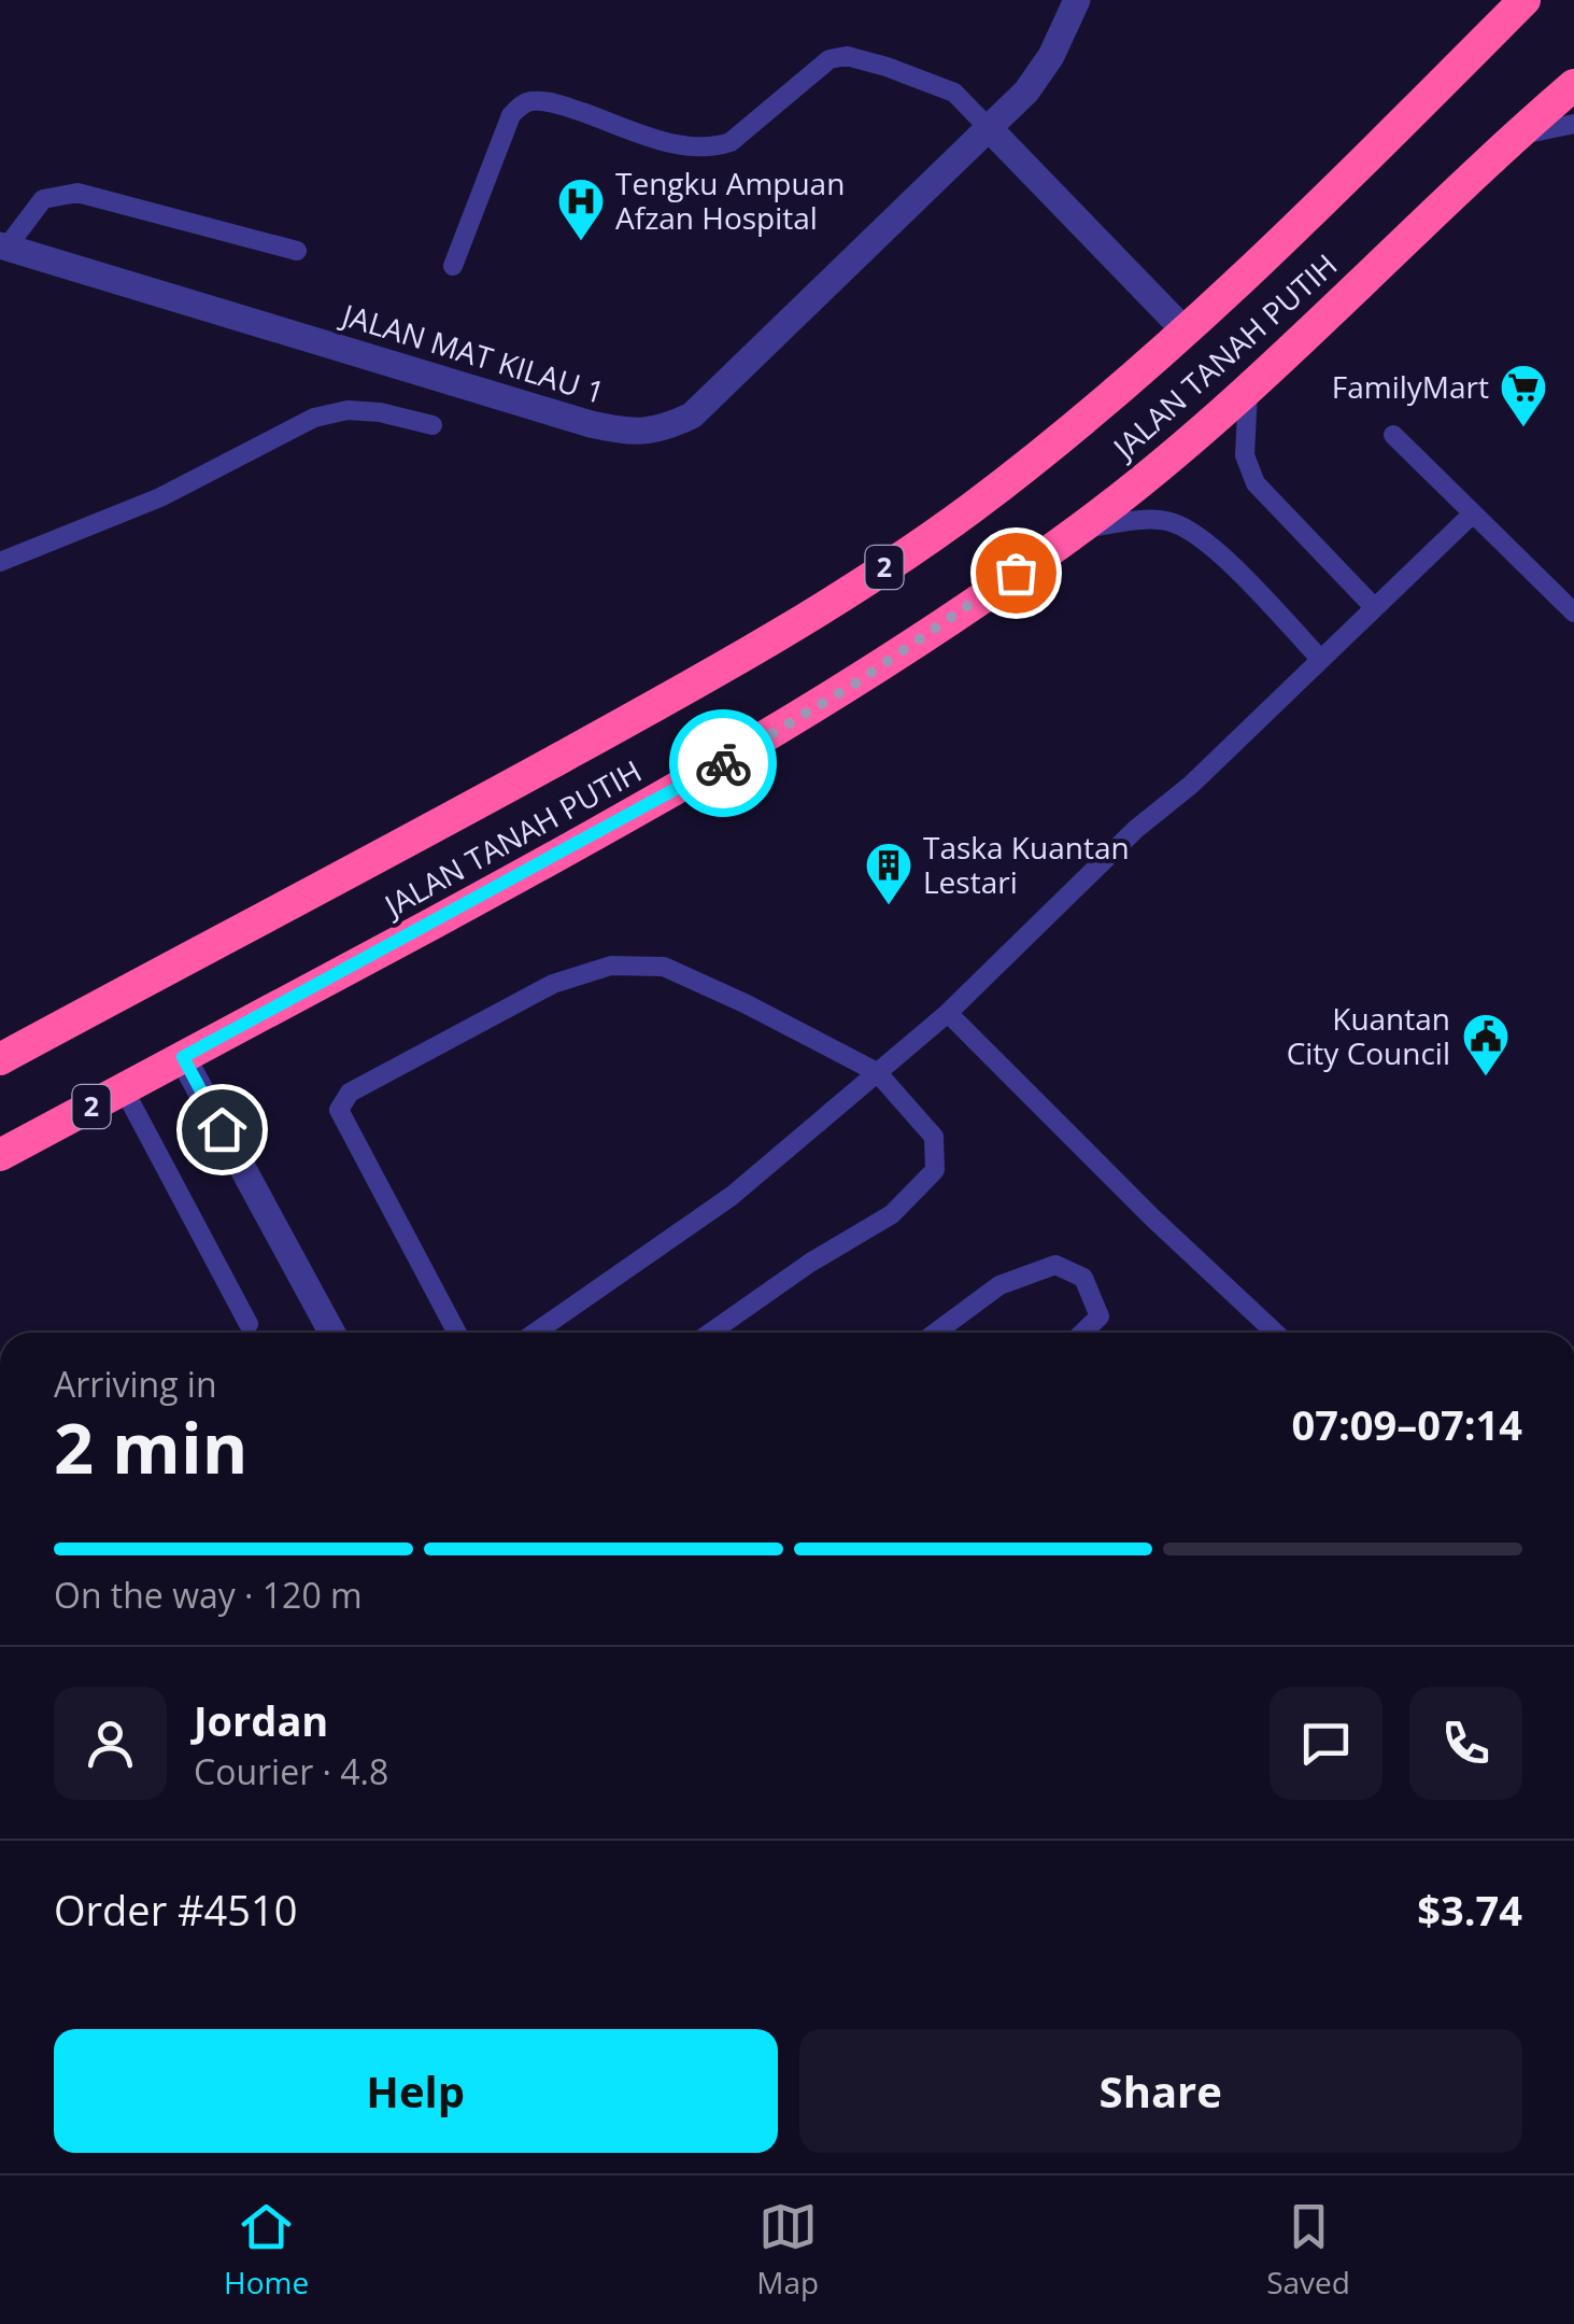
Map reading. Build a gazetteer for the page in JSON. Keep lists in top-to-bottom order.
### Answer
{
  "streets": {
    "highway": ["JALAN TANAH PUTIH", "2"],
    "street": ["JALAN MAT KILAU 1"]
  },
  "places": {
    "hospital": ["Tengku Ampuan Afzan Hospital"],
    "supermarket": ["FamilyMart"],
    "building": ["Taska Kuantan Lestari"],
    "public building": ["Kuantan City Council"]
  },
  "page": {
    "heading": ["2 min", "Arriving in", "07:09–07:14"],
    "panel": [
      "Jordan",
      "Courier · 4.8",
      "Order #4510",
      "$3.74"
    ],
    "bar": "On the way · 120 m",
    "buttons": ["Help", "Share"],
    "tabs": ["Home", "Map", "Saved"]
  }
}
